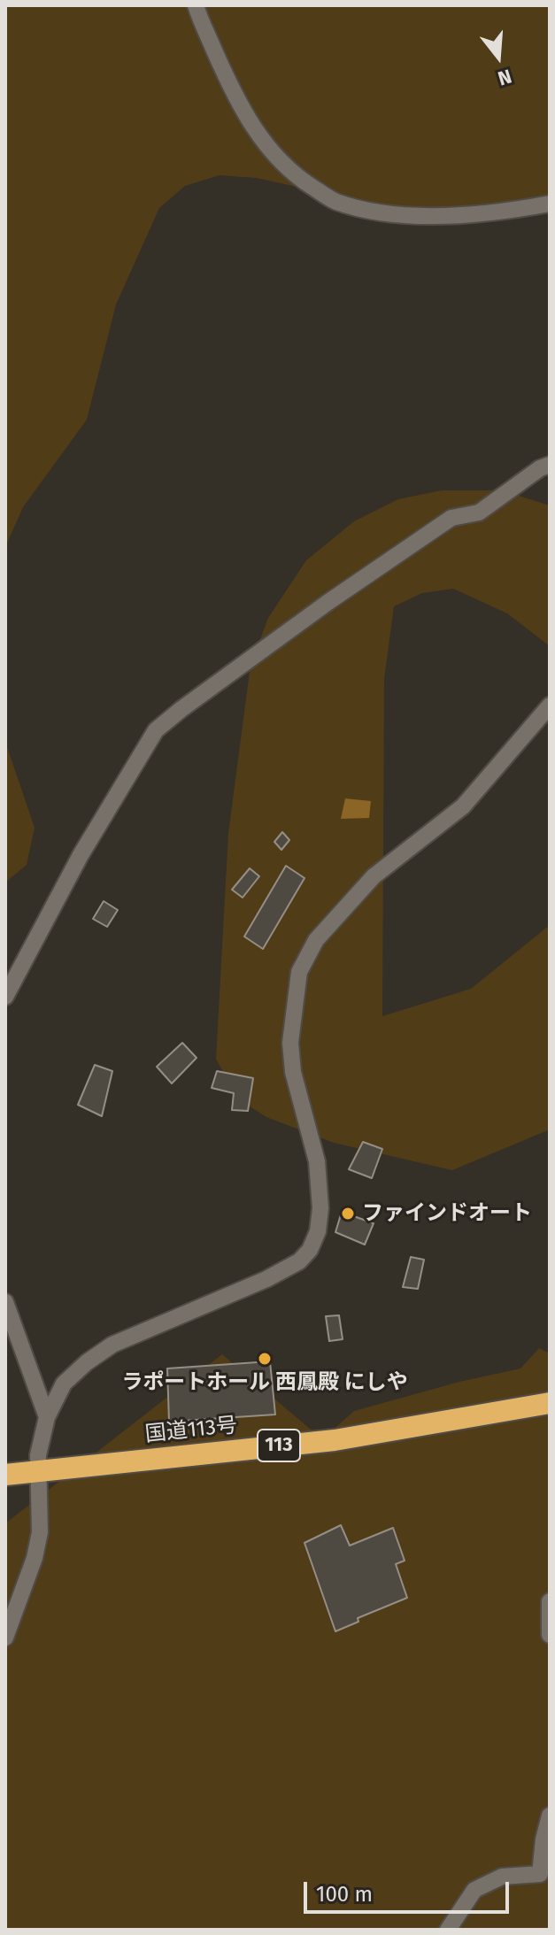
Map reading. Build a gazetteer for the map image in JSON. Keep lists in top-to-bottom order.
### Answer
{
  "streets": {
    "highway": ["国道113号", "113"]
  },
  "places": ["ファインドオート", "ラポートホール 西鳳殿 にしや"],
  "scale_bar": "100 m",
  "north": "bottom"
}
